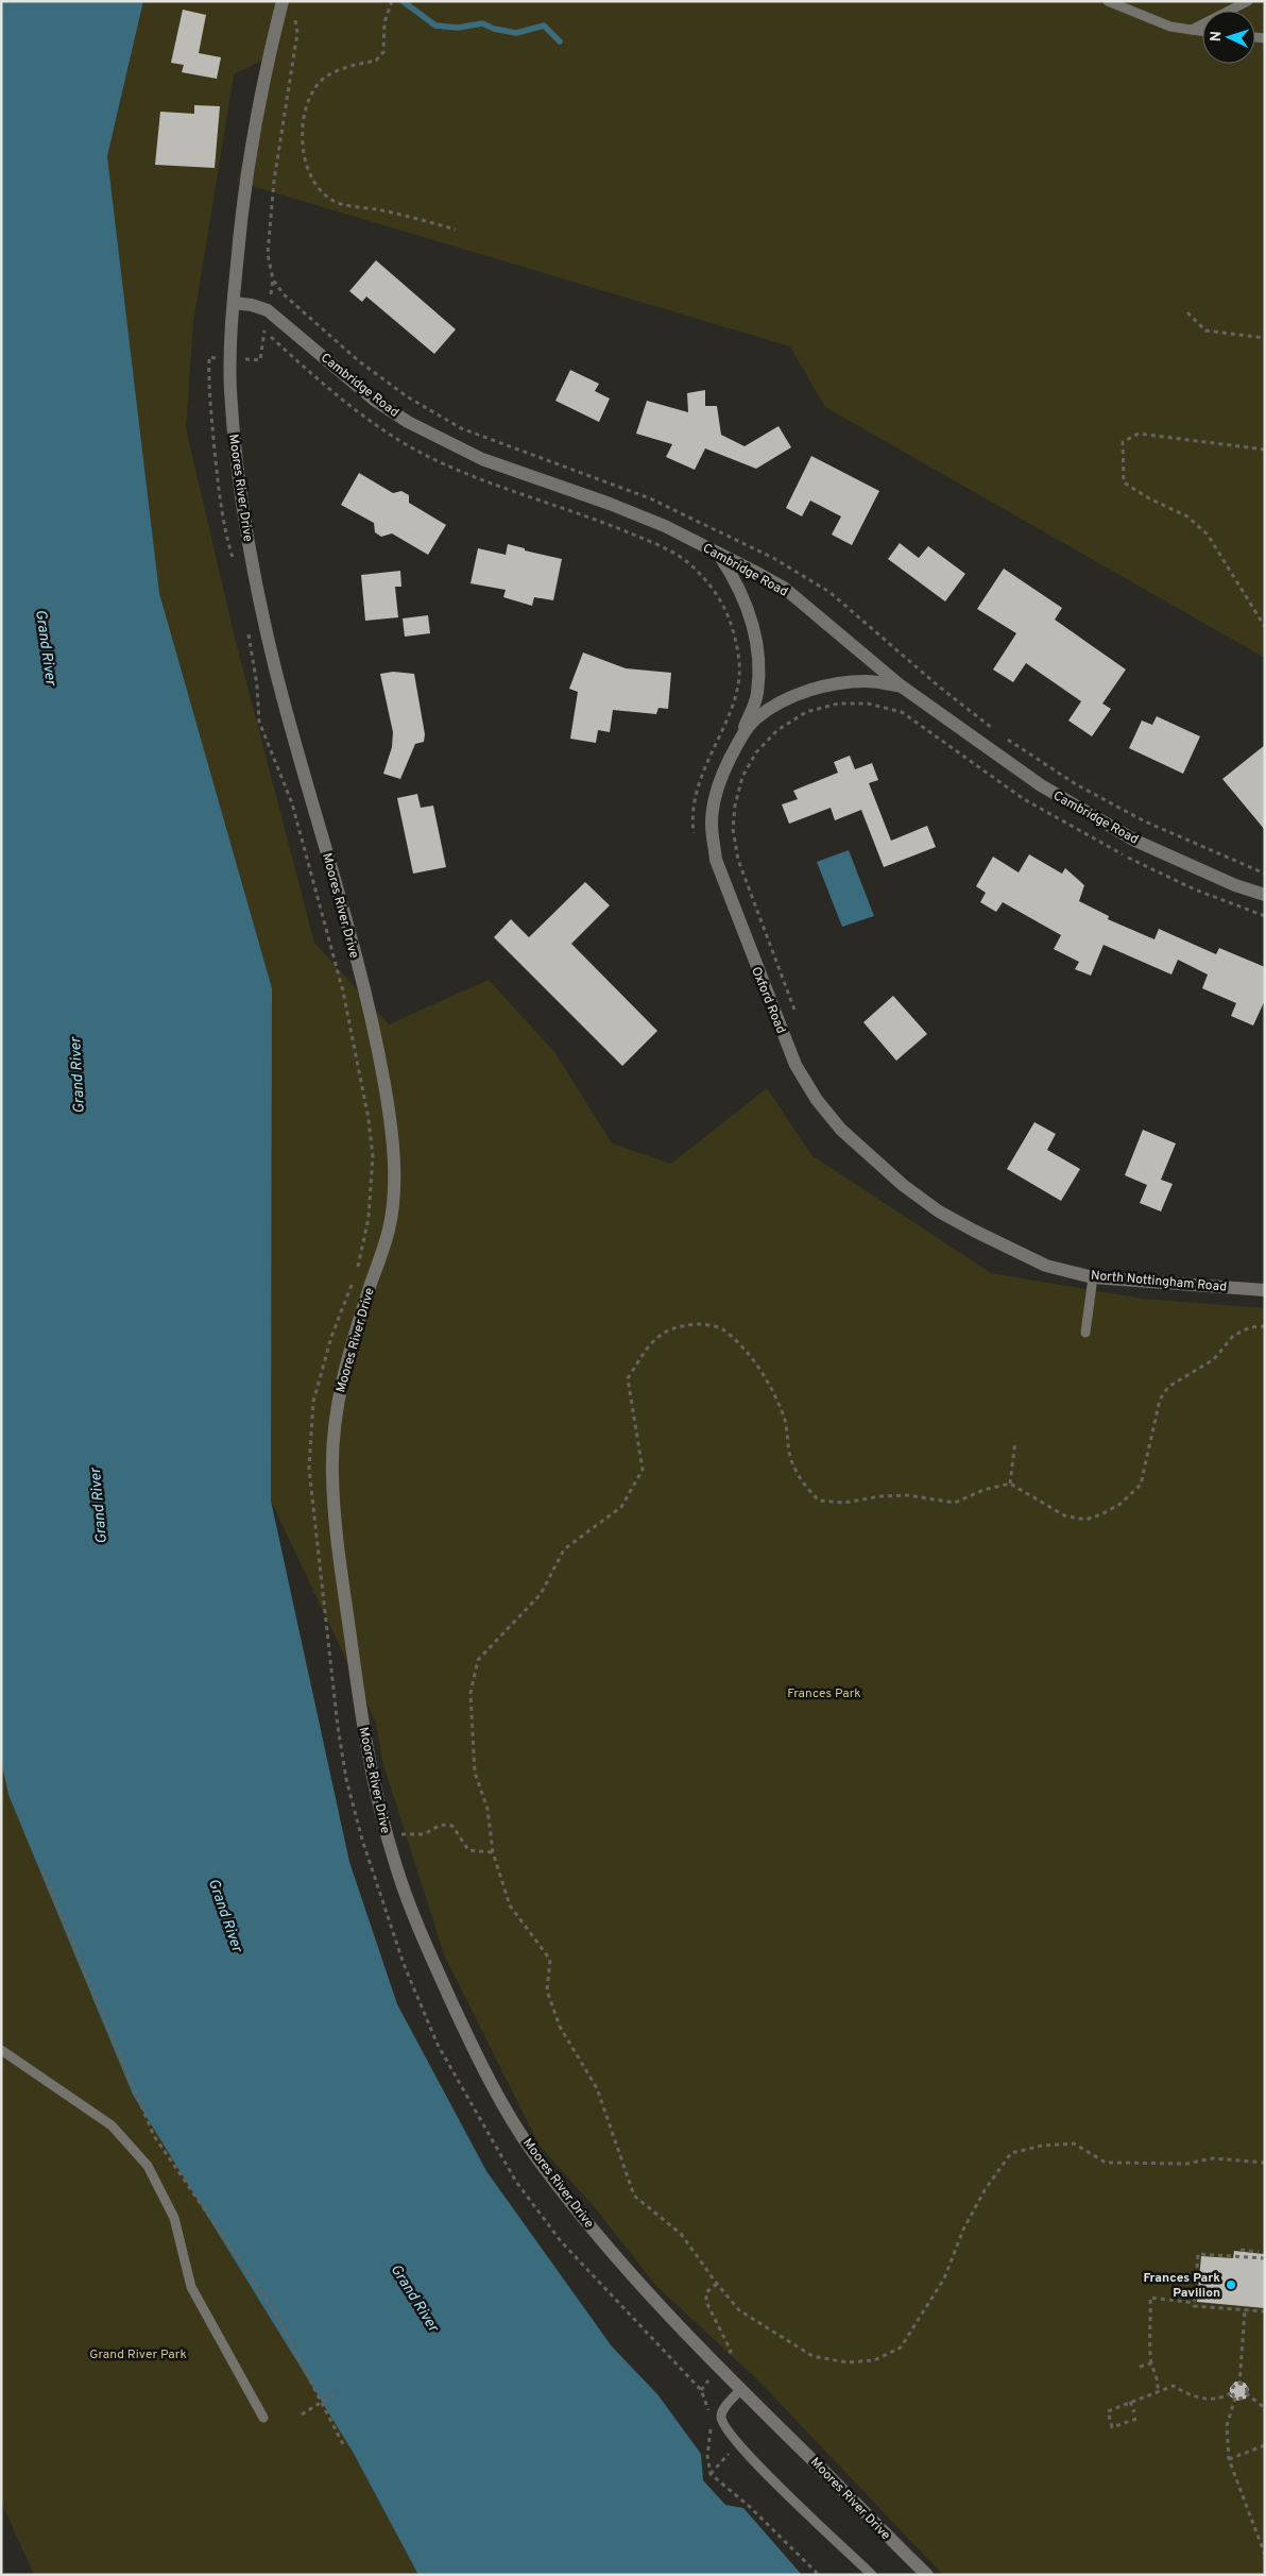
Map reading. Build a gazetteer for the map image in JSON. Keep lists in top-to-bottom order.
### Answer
{
  "streets": {
    "street": [
      "Cambridge Road",
      "Moores River Drive",
      "Oxford Road",
      "North Nottingham Road"
    ]
  },
  "crossings": [
    ["Cambridge Road", "Moores River Drive"],
    ["Cambridge Road", "Oxford Road"],
    ["Oxford Road", "North Nottingham Road"]
  ],
  "water": ["Grand River"],
  "parks": ["Frances Park", "Grand River Park"],
  "places": ["Frances Park Pavilion"],
  "north": "left"
}
